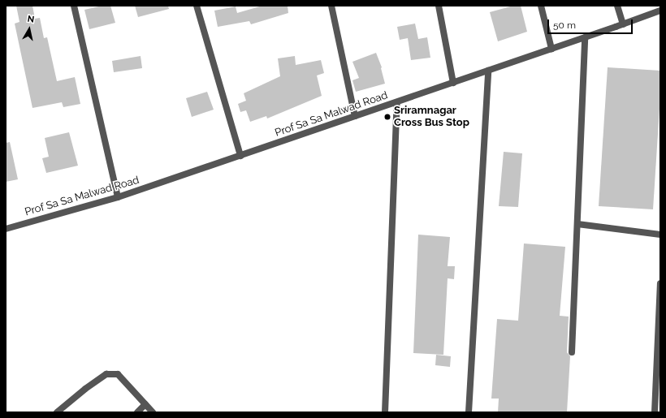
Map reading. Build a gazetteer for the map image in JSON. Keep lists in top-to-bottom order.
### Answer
{
  "streets": {
    "street": ["Prof Sa Sa Malwad Road"]
  },
  "places": ["Sriramnagar Cross Bus Stop"],
  "scale_bar": "50 m",
  "north": "top"
}
